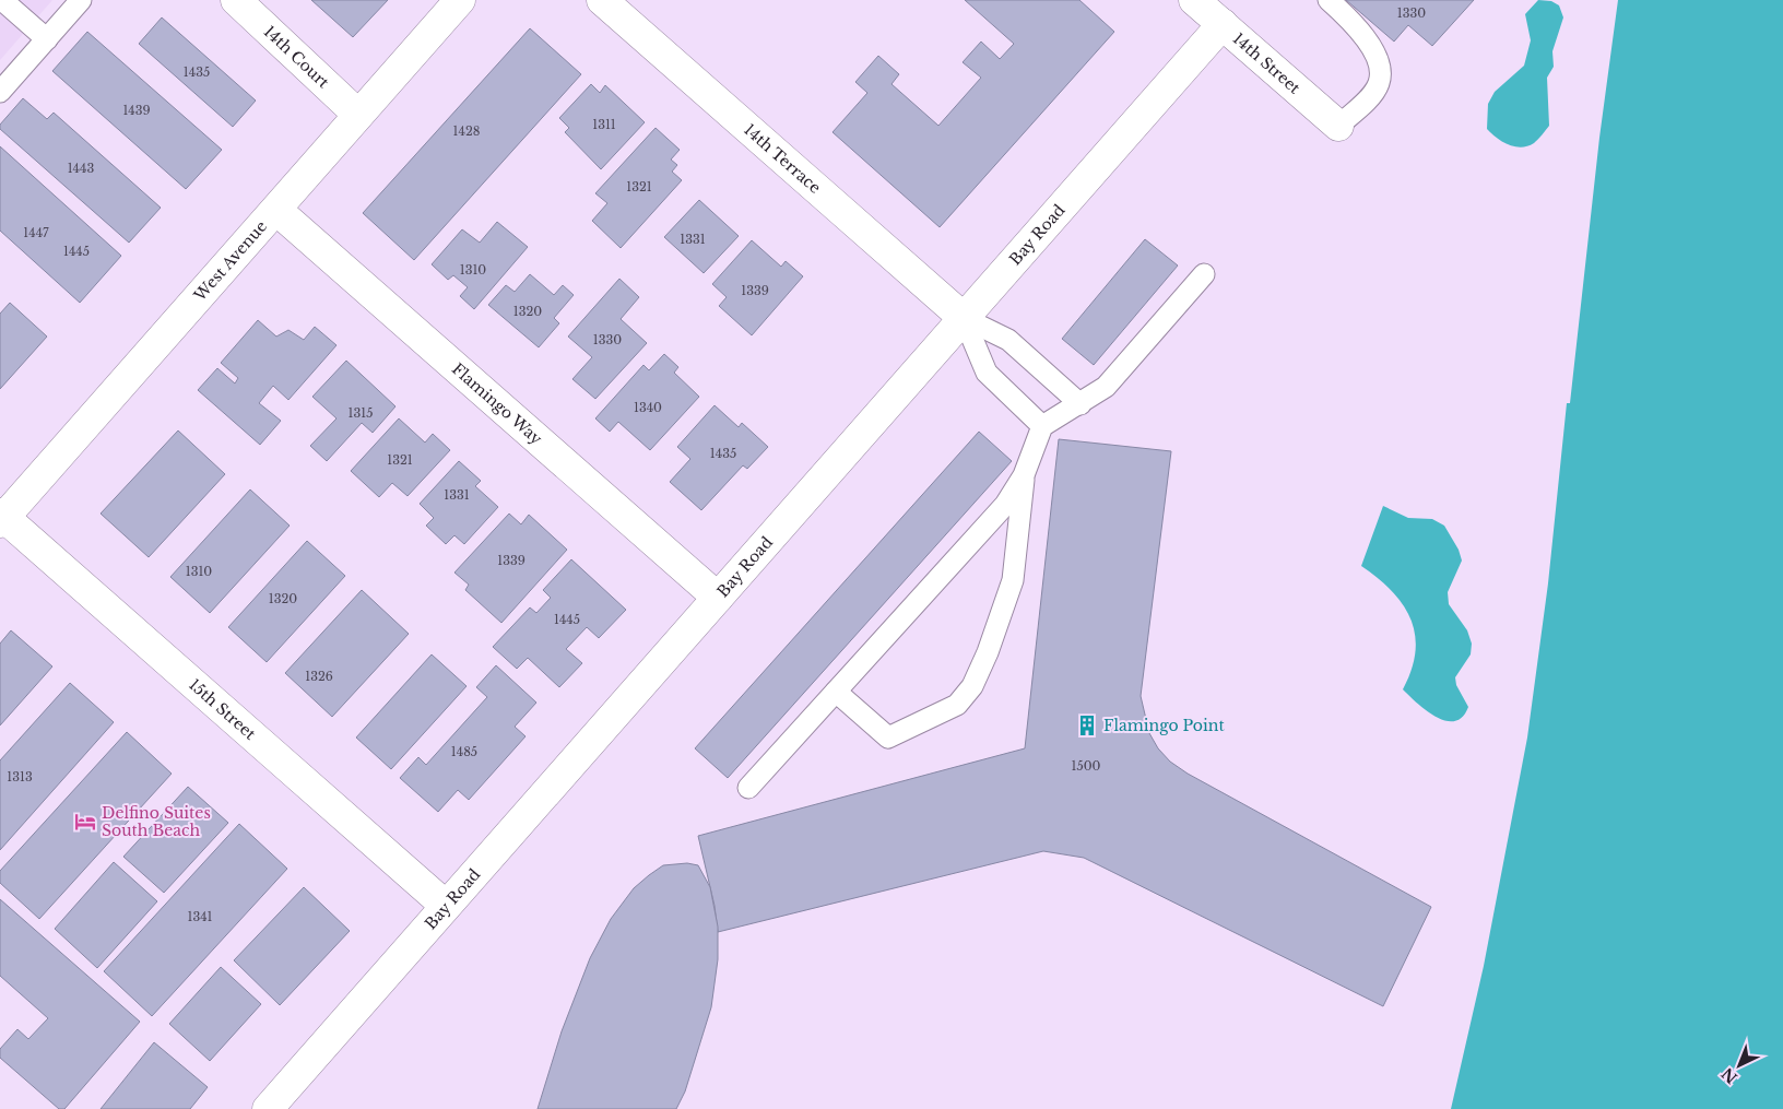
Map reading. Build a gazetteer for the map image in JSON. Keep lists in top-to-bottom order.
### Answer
{
  "streets": {
    "street": [
      "14th Court",
      "14th Street",
      "14th Terrace",
      "Bay Road",
      "West Avenue",
      "Flamingo Way",
      "15th Street"
    ]
  },
  "crossings": [
    ["14th Court", "West Avenue"],
    ["14th Street", "Bay Road"],
    ["14th Terrace", "Bay Road"],
    ["Bay Road", "Flamingo Way"],
    ["Bay Road", "15th Street"],
    ["West Avenue", "Flamingo Way"],
    ["West Avenue", "15th Street"]
  ],
  "places": {
    "building": ["Flamingo Point"],
    "hotel": ["Delfino Suites South Beach"]
  },
  "house_numbers": [
    "1330",
    "1435",
    "1439",
    "1311",
    "1428",
    "1443",
    "1321",
    "1447",
    "1331",
    "1445",
    "1310",
    "1339",
    "1320",
    "1330",
    "1340",
    "1315",
    "1435",
    "1321",
    "1331",
    "1339",
    "1310",
    "1320",
    "1445",
    "1326",
    "1485",
    "1500",
    "1313",
    "1341"
  ],
  "north": "bottom left"
}
